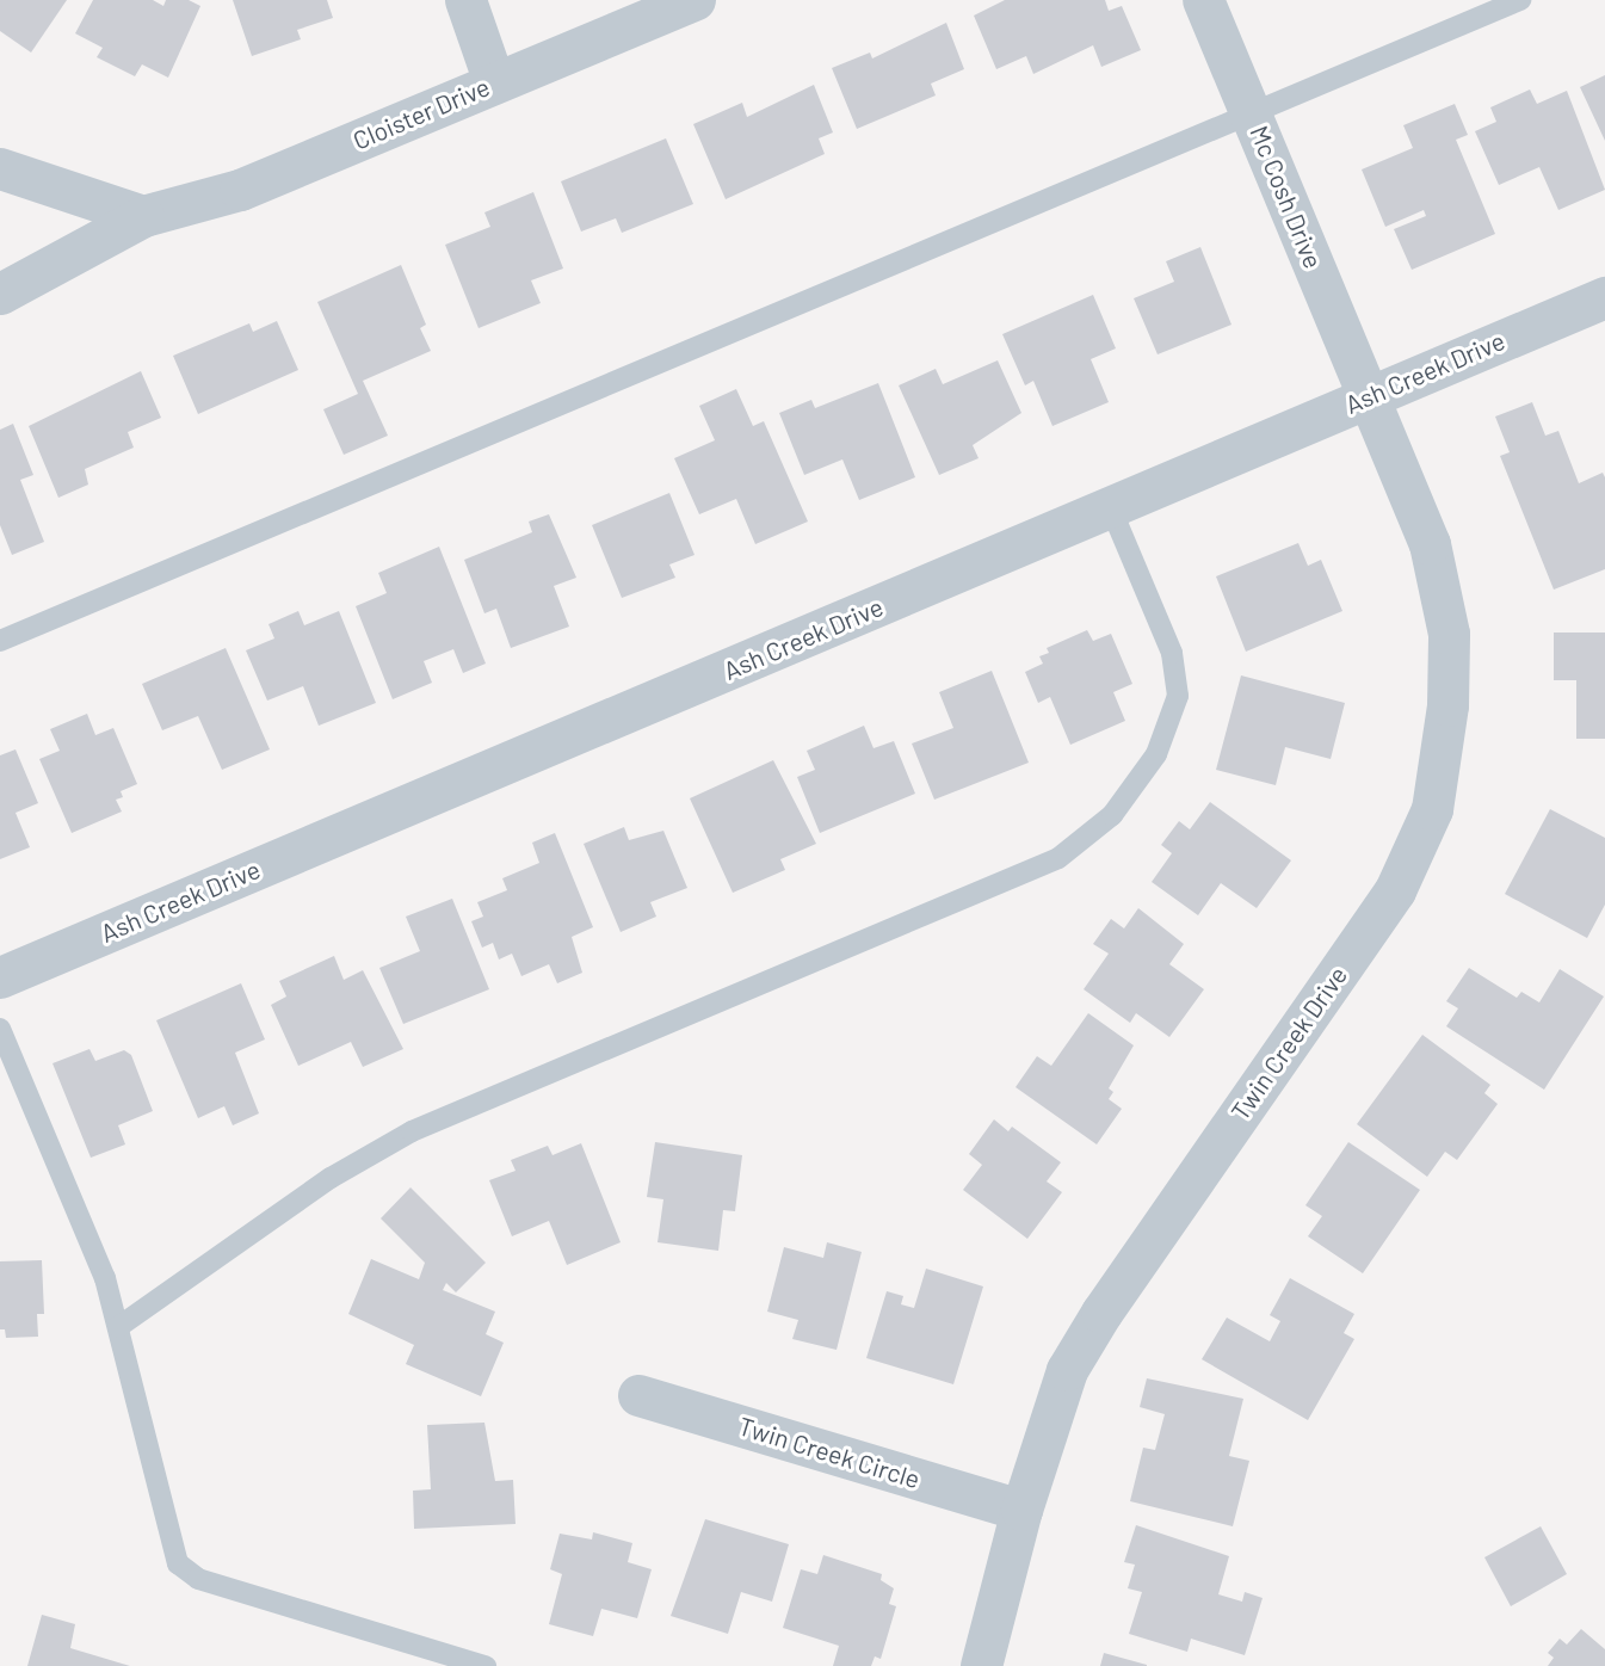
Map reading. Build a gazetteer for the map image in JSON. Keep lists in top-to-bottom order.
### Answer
{
  "streets": {
    "street": [
      "Cloister Drive",
      "Mc Cosh Drive",
      "Ash Creek Drive",
      "Twin Creek Drive",
      "Twin Creek Circle"
    ]
  },
  "crossings": [
    ["Mc Cosh Drive", "Ash Creek Drive"],
    ["Mc Cosh Drive", "Twin Creek Drive"],
    ["Ash Creek Drive", "Twin Creek Drive"],
    ["Twin Creek Drive", "Twin Creek Circle"]
  ]
}
